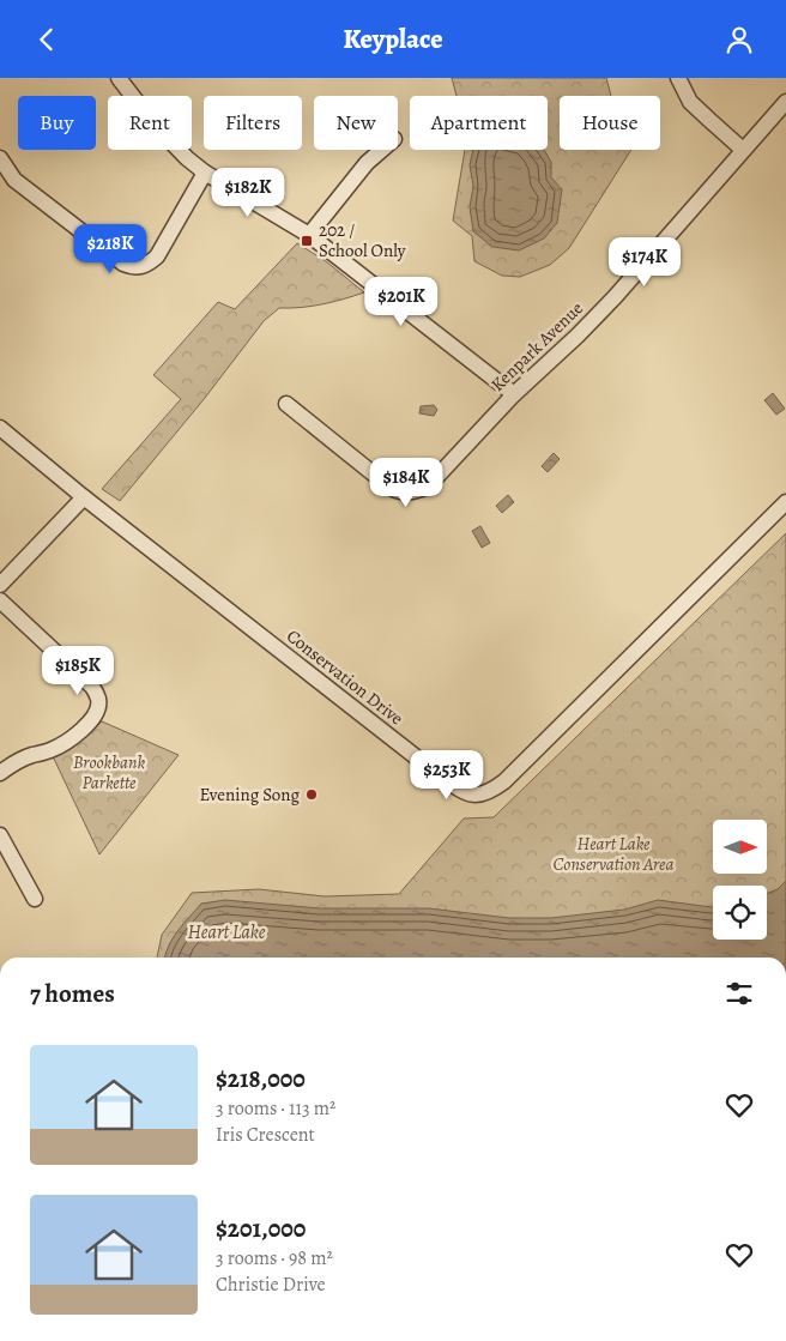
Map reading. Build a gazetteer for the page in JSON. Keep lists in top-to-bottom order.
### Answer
{
  "streets": {
    "street": ["Kenpark Avenue", "Conservation Drive"]
  },
  "water": ["Heart Lake"],
  "parks": ["Brookbank Parkette", "Heart Lake Conservation Area"],
  "places": {
    "transit": ["202 / School Only"],
    "other": ["Evening Song"]
  },
  "north": "right",
  "page": {
    "header": "Keyplace",
    "chip": [
      "Buy",
      "Rent",
      "Filters",
      "New",
      "Apartment",
      "House"
    ],
    "price": [
      "$182K",
      "$218K",
      "$174K",
      "$201K",
      "$184K",
      "$185K",
      "$253K"
    ],
    "heading": "7 homes",
    "list": [
      {
        "name": "$218,000",
        "note": "3 rooms · 113 m² · Iris Crescent"
      },
      {
        "name": "$201,000",
        "note": "3 rooms · 98 m² · Christie Drive"
      }
    ]
  }
}
